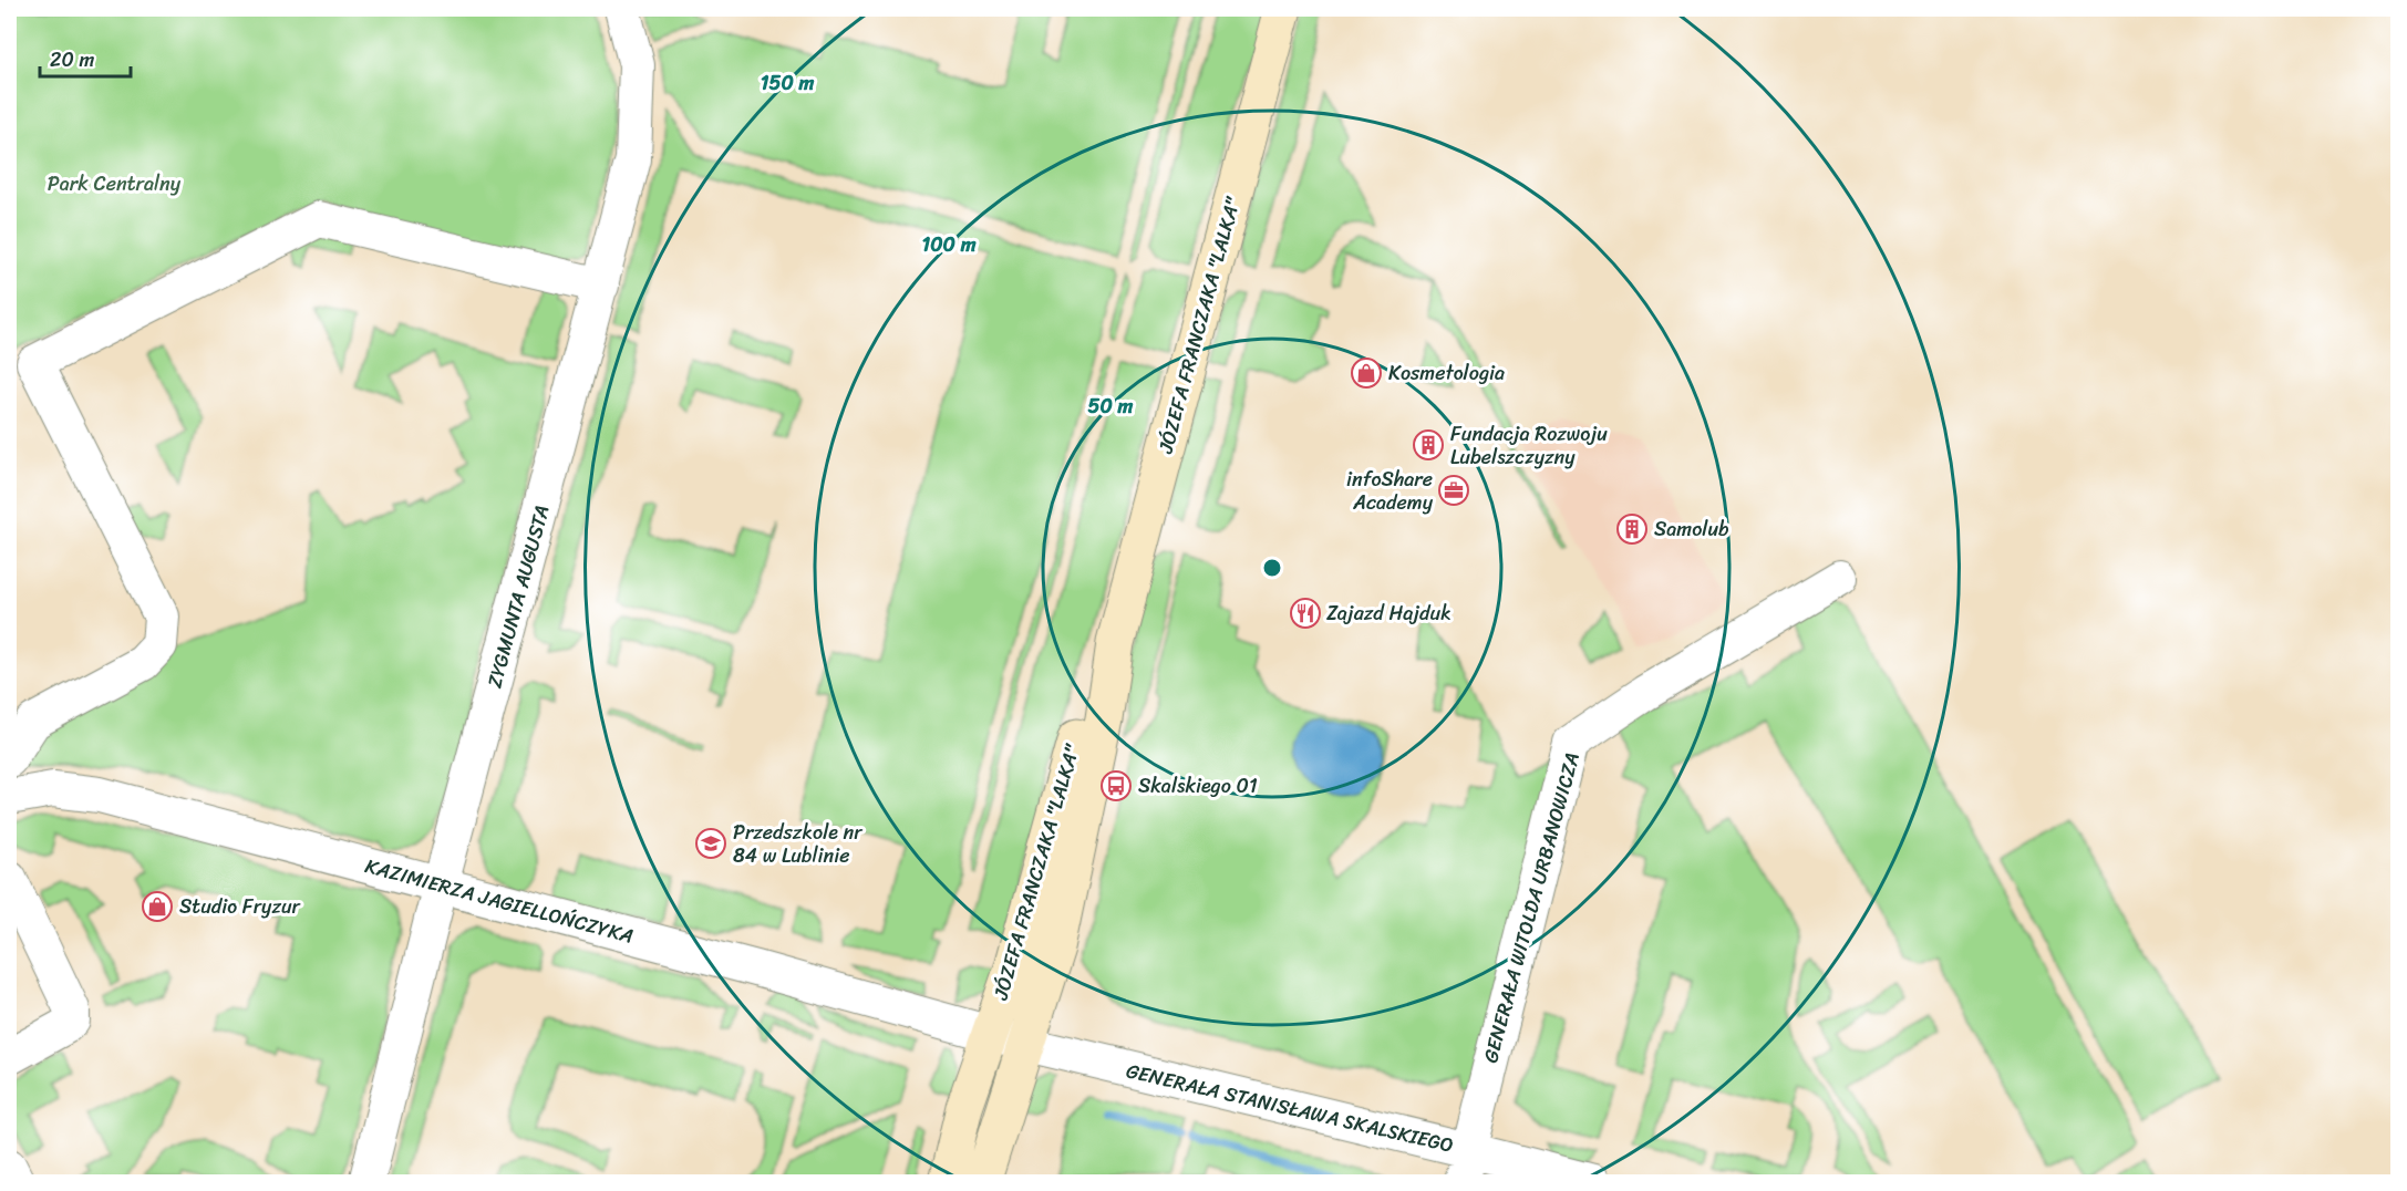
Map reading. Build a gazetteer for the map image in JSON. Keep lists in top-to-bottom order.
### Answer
{
  "streets": {
    "street": [
      "JÓZEFA FRANCZAKA \"LALKA\"",
      "ZYGMUNTA AUGUSTA",
      "KAZIMIERZA JAGIELLOŃCZYKA",
      "GENERAŁA WITOLDA URBANOWICZA",
      "GENERAŁA STANISŁAWA SKALSKIEGO"
    ]
  },
  "crossings": [
    ["JÓZEFA FRANCZAKA \"LALKA\"", "KAZIMIERZA JAGIELLOŃCZYKA"],
    ["JÓZEFA FRANCZAKA \"LALKA\"", "GENERAŁA STANISŁAWA SKALSKIEGO"],
    ["ZYGMUNTA AUGUSTA", "KAZIMIERZA JAGIELLOŃCZYKA"],
    ["KAZIMIERZA JAGIELLOŃCZYKA", "GENERAŁA STANISŁAWA SKALSKIEGO"],
    ["GENERAŁA WITOLDA URBANOWICZA", "GENERAŁA STANISŁAWA SKALSKIEGO"]
  ],
  "parks": ["Park Centralny"],
  "places": {
    "shop": ["Kosmetologia", "Studio Fryzur"],
    "building": ["Fundacja Rozwoju Lubelszczyzny", "Samolub"],
    "office": ["infoShare Academy"],
    "restaurant": ["Zajazd Hajduk"],
    "bus stop": ["Skalskiego 01"],
    "school or university": ["Przedszkole nr 84 w Lublinie"]
  },
  "scale_bar": "20 m",
  "rings": ["150 m", "100 m", "50 m"]
}
